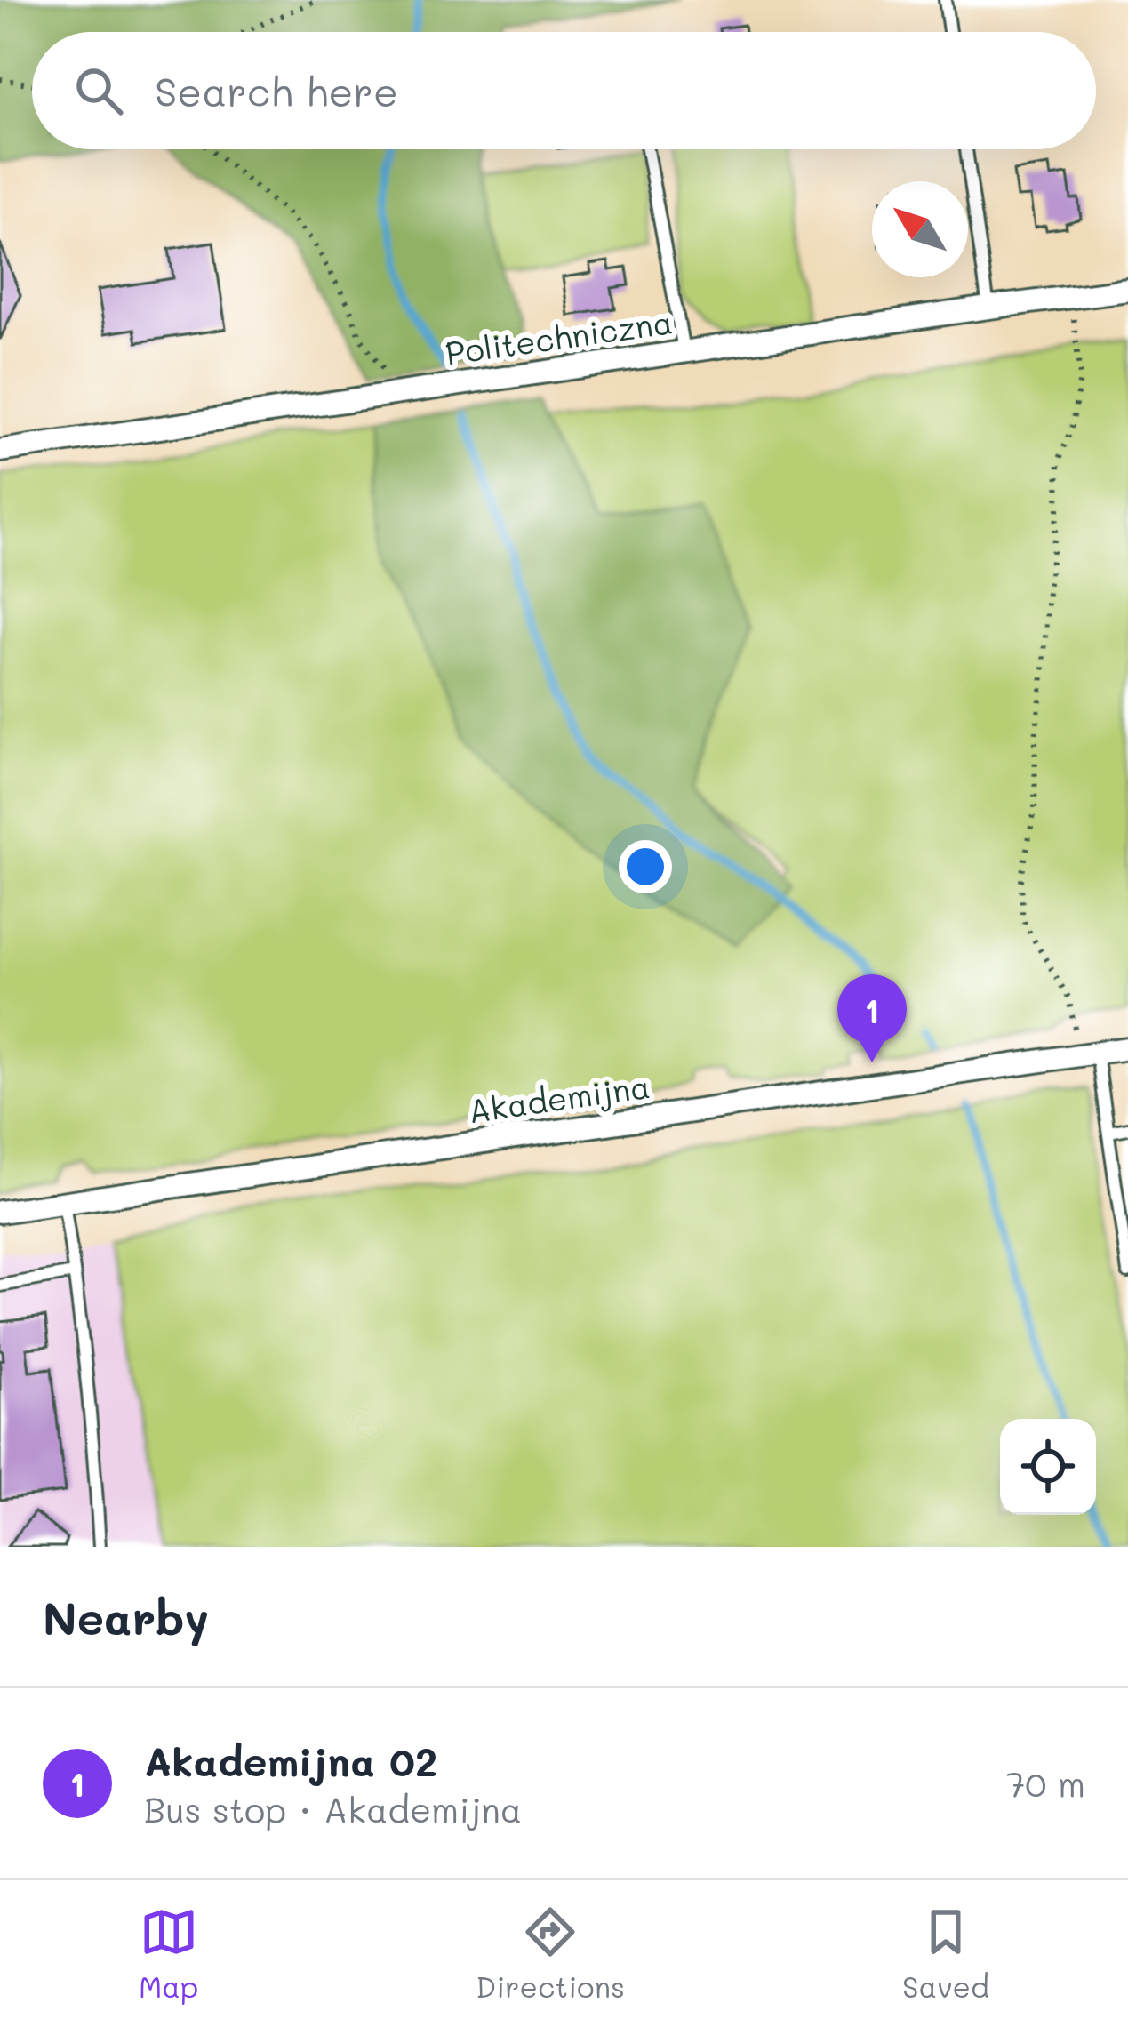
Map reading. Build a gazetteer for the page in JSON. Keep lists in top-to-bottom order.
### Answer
{
  "streets": {
    "street": ["Politechniczna", "Akademijna"]
  },
  "north": "top left",
  "page": {
    "search": "Search here",
    "pins": "1",
    "heading": "Nearby",
    "list": [
      {
        "mark": "1",
        "name": "Akademijna 02",
        "note": "Bus stop · Akademijna",
        "value": "70 m"
      }
    ],
    "nav": ["Map", "Directions", "Saved"]
  }
}
